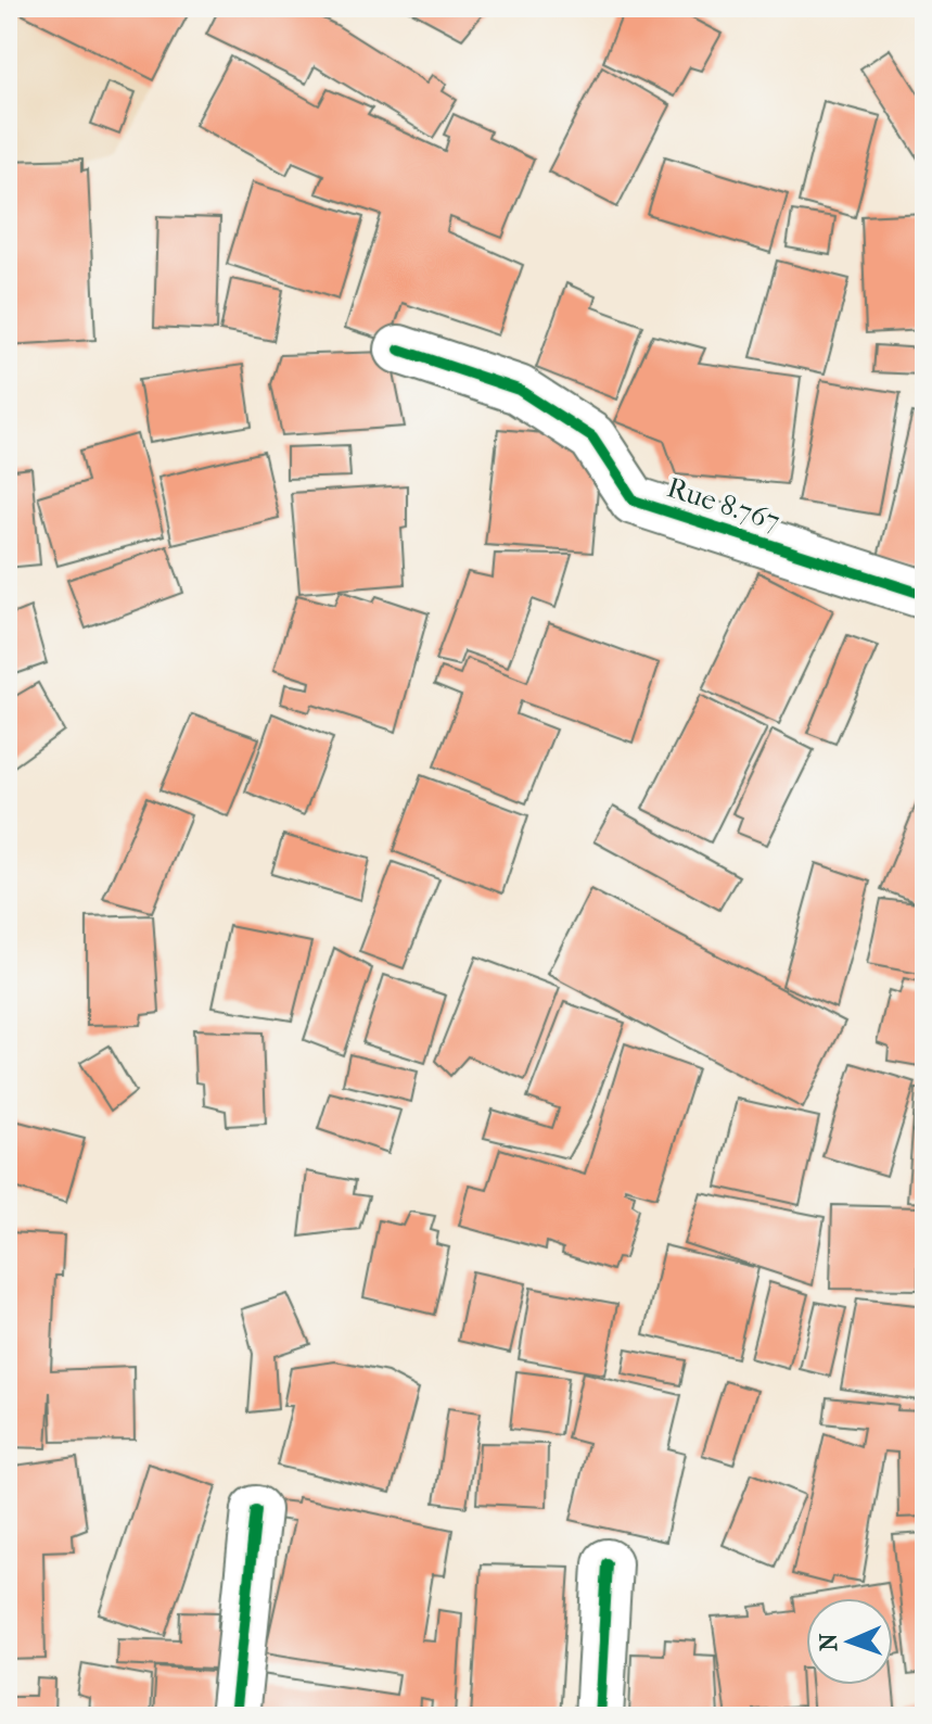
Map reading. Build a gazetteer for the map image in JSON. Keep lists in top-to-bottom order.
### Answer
{
  "streets": {
    "street": ["Rue 8.767"]
  },
  "north": "left"
}
